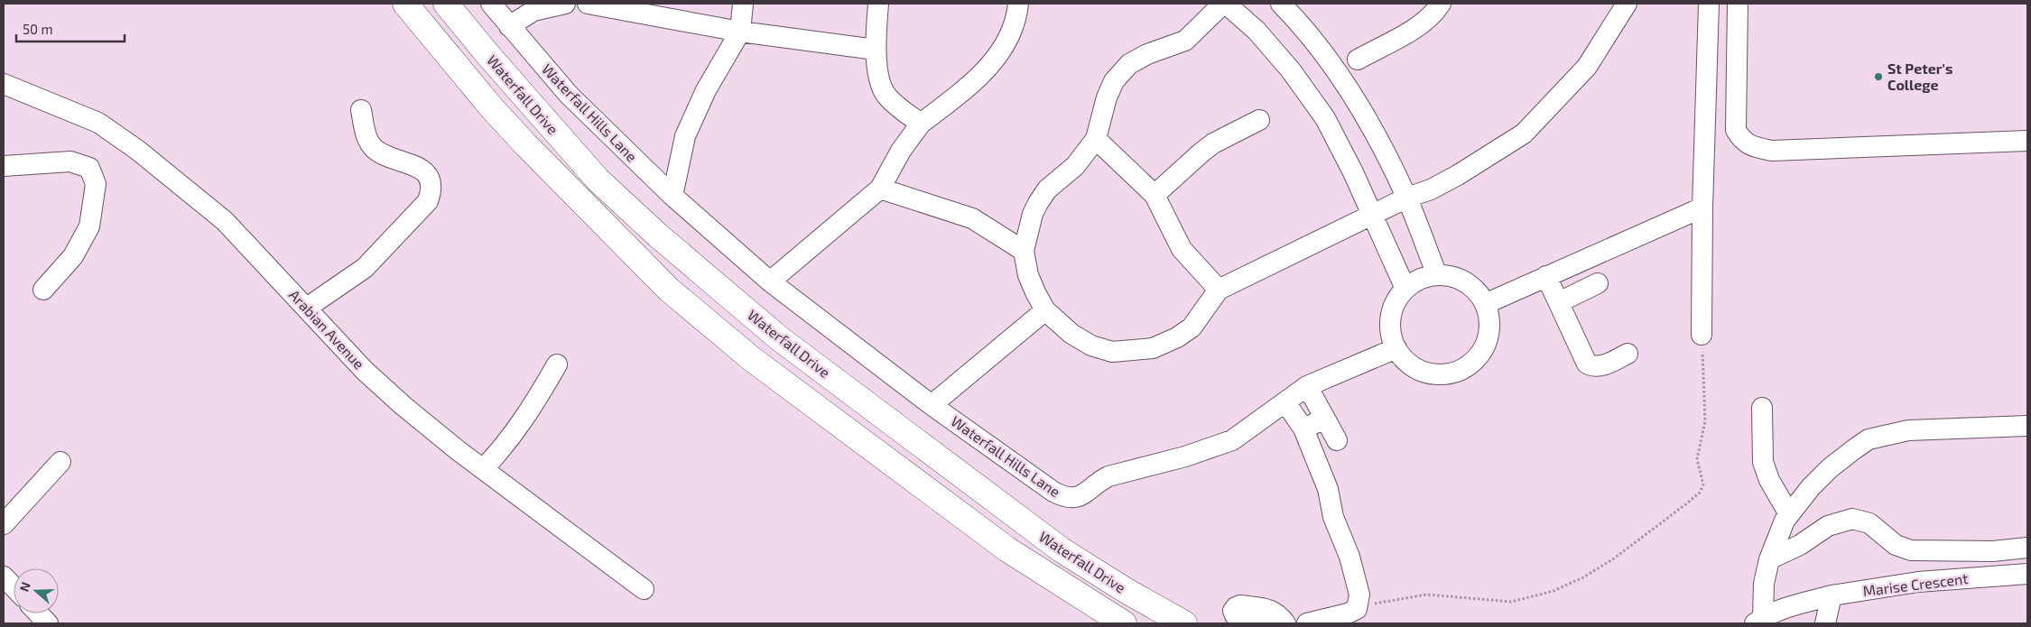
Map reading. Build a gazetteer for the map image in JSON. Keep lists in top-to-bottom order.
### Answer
{
  "streets": {
    "main road": ["Waterfall Drive"],
    "street": ["Waterfall Hills Lane", "Arabian Avenue", "Marise Crescent"]
  },
  "places": ["St Peter's College"],
  "scale_bar": "50 m",
  "north": "left"
}
